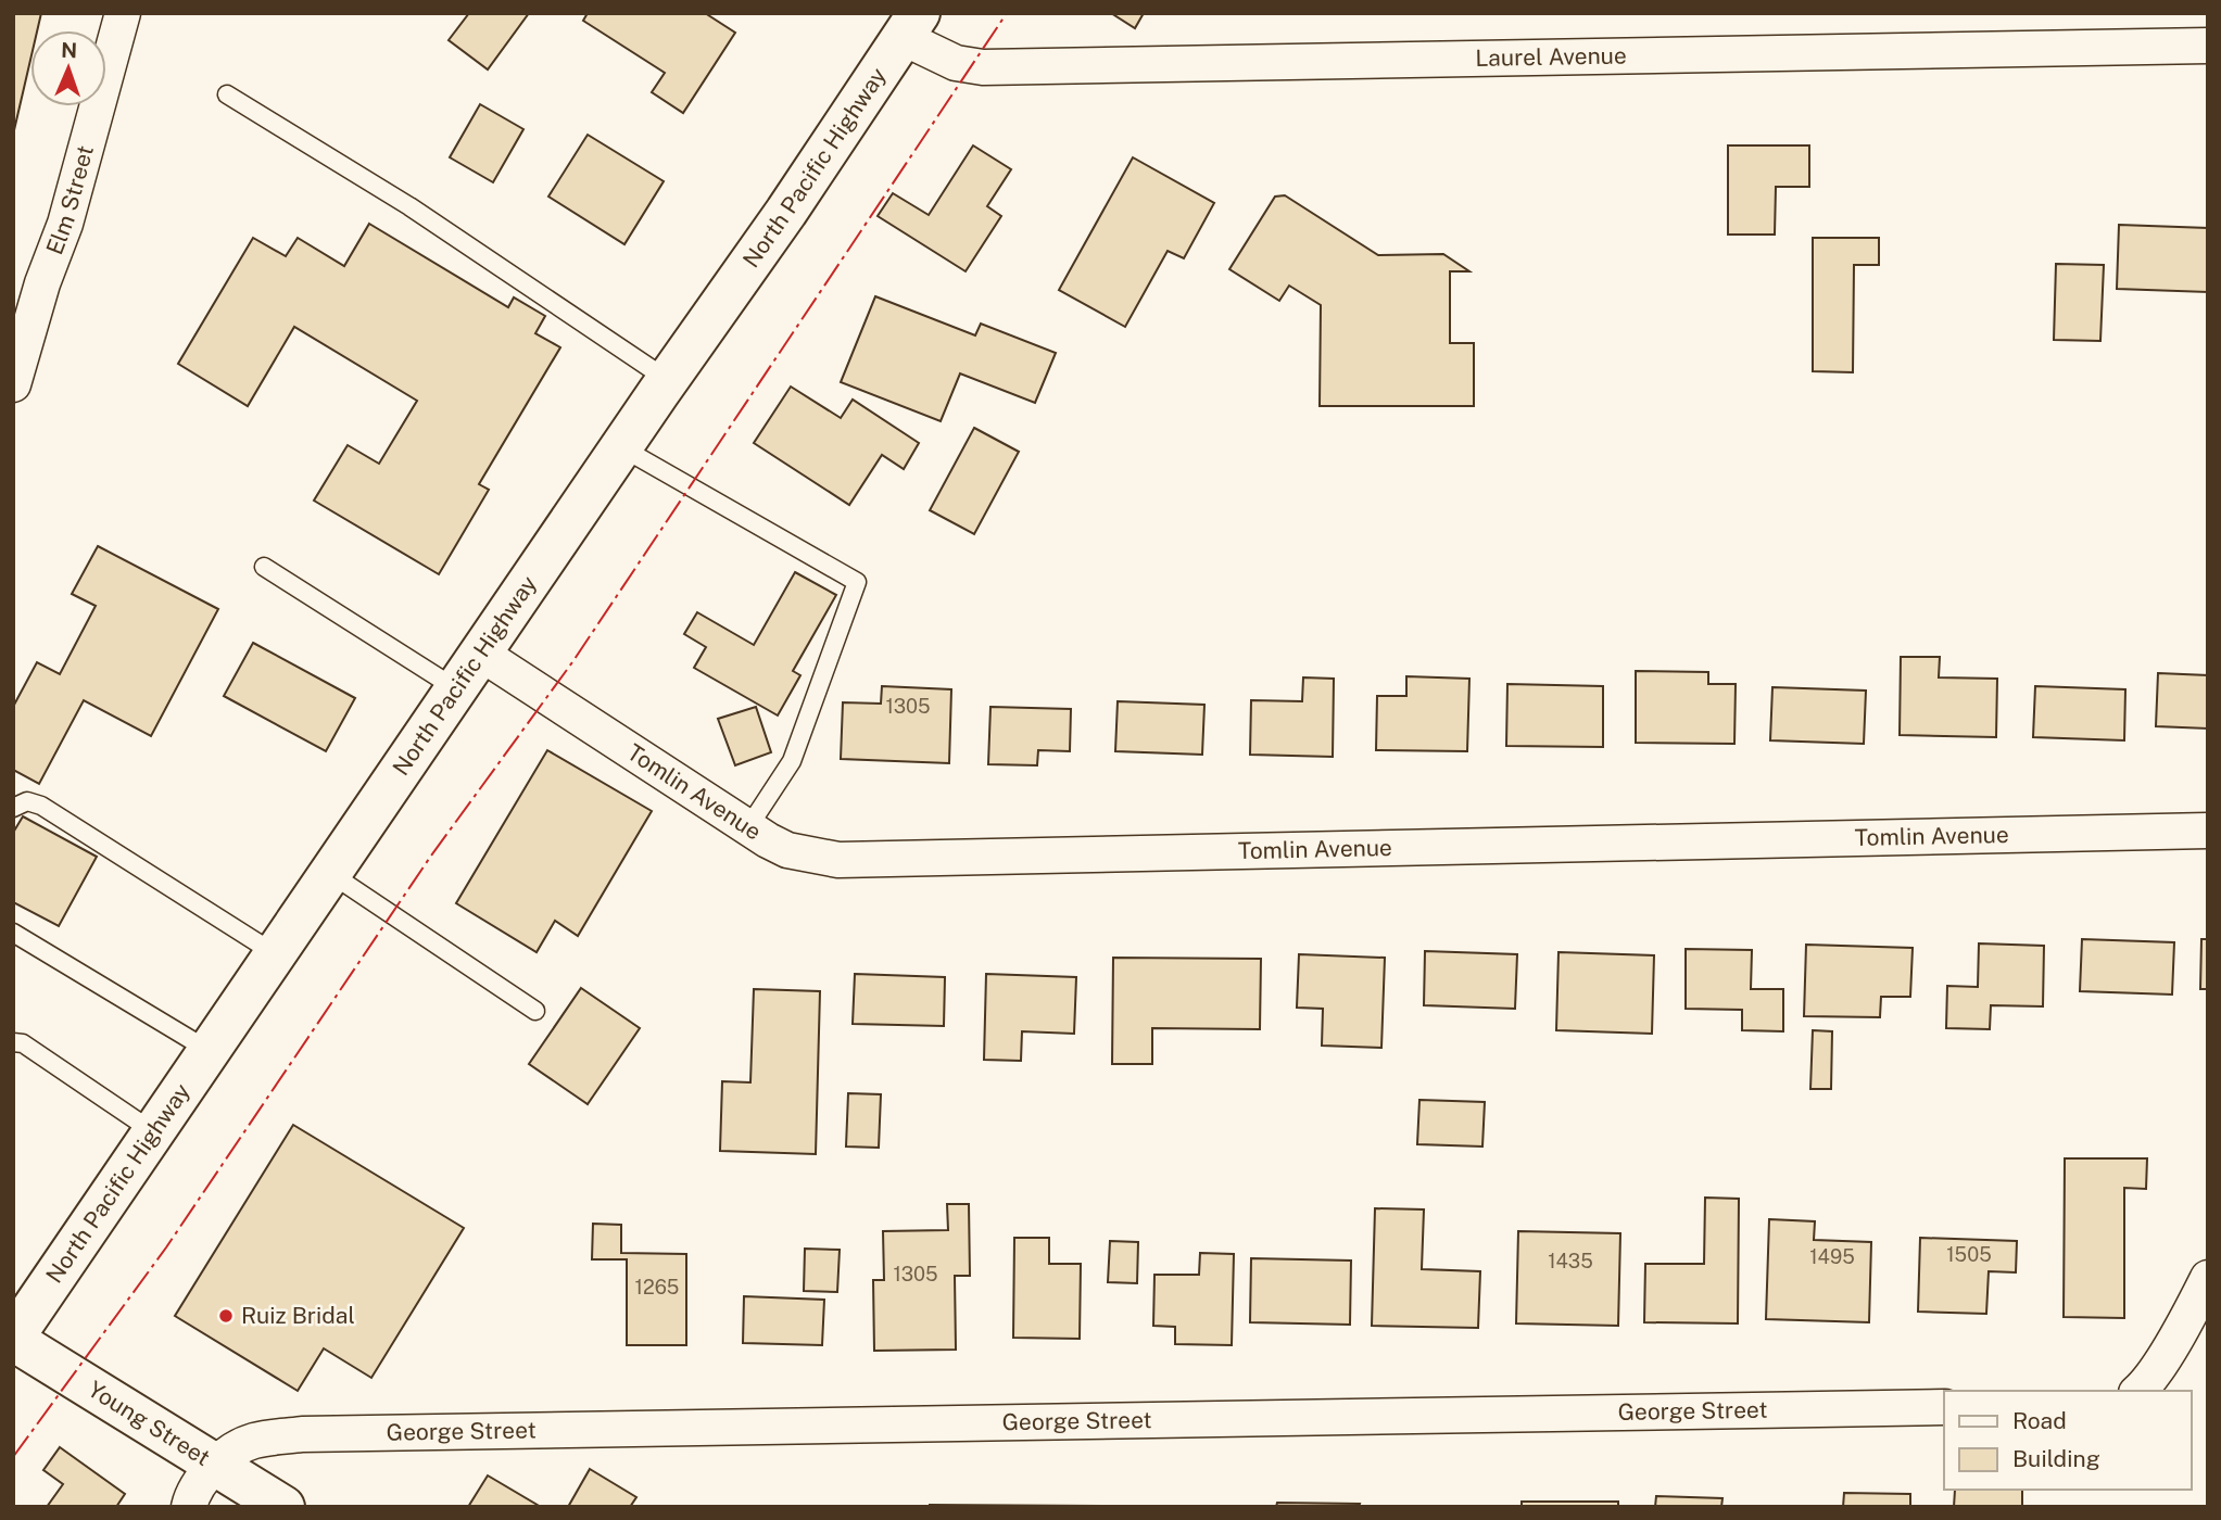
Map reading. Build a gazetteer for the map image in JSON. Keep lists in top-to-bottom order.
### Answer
{
  "streets": {
    "main road": ["North Pacific Highway", "Young Street"],
    "street": [
      "Laurel Avenue",
      "Elm Street",
      "Tomlin Avenue",
      "George Street"
    ]
  },
  "crossings": [
    ["Laurel Avenue", "North Pacific Highway"],
    ["North Pacific Highway", "Tomlin Avenue"],
    ["North Pacific Highway", "Young Street"],
    ["George Street", "Young Street"]
  ],
  "places": ["Ruiz Bridal"],
  "house_numbers": [
    "1305",
    "1505",
    "1495",
    "1435",
    "1305",
    "1265"
  ],
  "legend": ["Road", "Building"],
  "north": "top"
}
